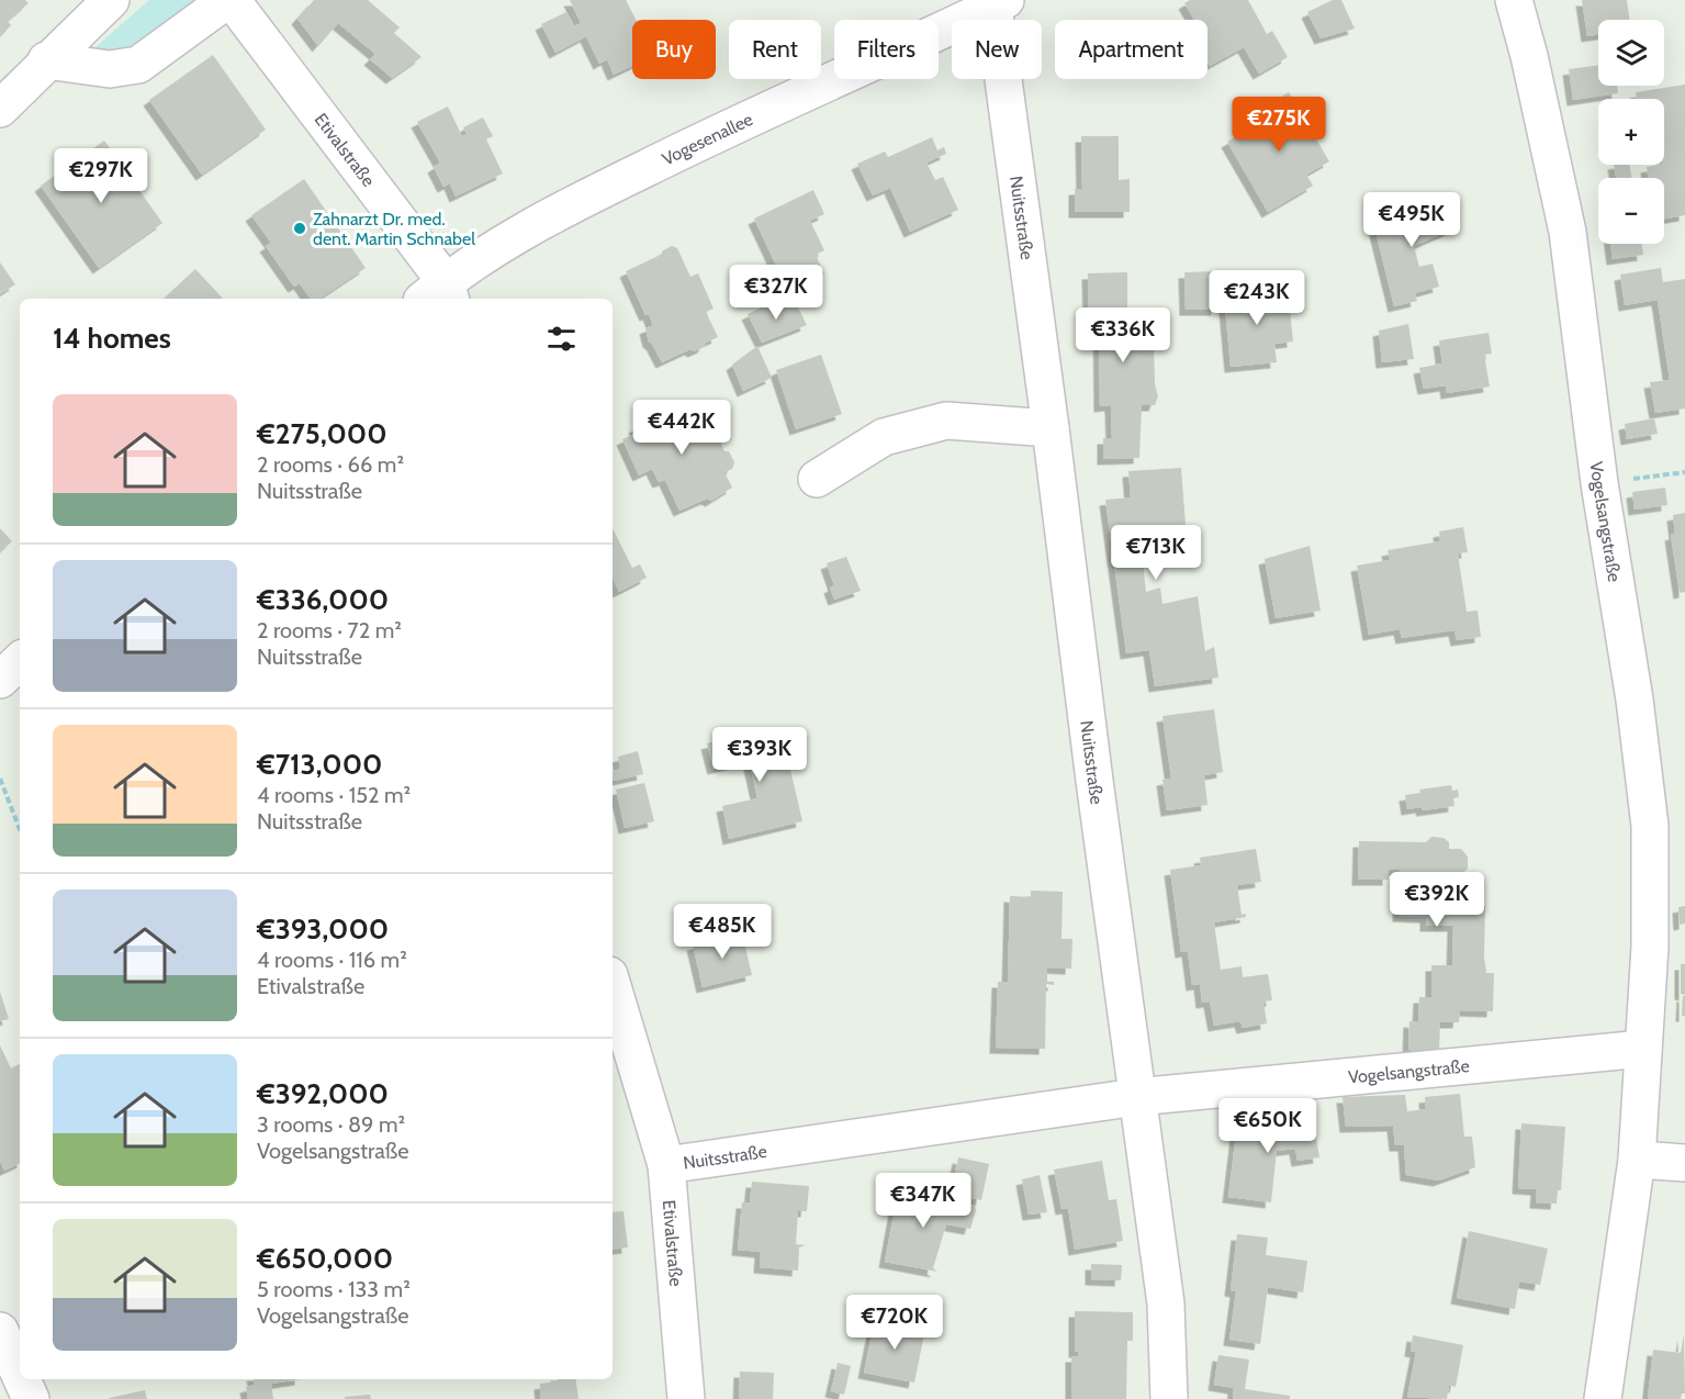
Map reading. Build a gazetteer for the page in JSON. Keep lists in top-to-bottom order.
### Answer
{
  "streets": {
    "street": [
      "Vogesenallee",
      "Etivalstraße",
      "Nuitsstraße",
      "Vogelsangstraße"
    ]
  },
  "crossings": [
    ["Vogesenallee", "Etivalstraße"],
    ["Vogesenallee", "Nuitsstraße"],
    ["Etivalstraße", "Nuitsstraße"],
    ["Nuitsstraße", "Vogelsangstraße"]
  ],
  "places": ["Zahnarzt Dr. med. dent. Martin Schnabel"],
  "page": {
    "map_buttons": ["+", "−"],
    "chip": [
      "Buy",
      "Rent",
      "Filters",
      "New",
      "Apartment"
    ],
    "price": [
      "€275K",
      "€297K",
      "€495K",
      "€327K",
      "€243K",
      "€336K",
      "€442K",
      "€713K",
      "€393K",
      "€392K",
      "€485K",
      "€650K",
      "€347K",
      "€720K"
    ],
    "heading": "14 homes",
    "list": [
      {
        "name": "€275,000",
        "note": "2 rooms · 66 m² · Nuitsstraße"
      },
      {
        "name": "€336,000",
        "note": "2 rooms · 72 m² · Nuitsstraße"
      },
      {
        "name": "€713,000",
        "note": "4 rooms · 152 m² · Nuitsstraße"
      },
      {
        "name": "€393,000",
        "note": "4 rooms · 116 m² · Etivalstraße"
      },
      {
        "name": "€392,000",
        "note": "3 rooms · 89 m² · Vogelsangstraße"
      },
      {
        "name": "€650,000",
        "note": "5 rooms · 133 m² · Vogelsangstraße"
      }
    ]
  }
}
